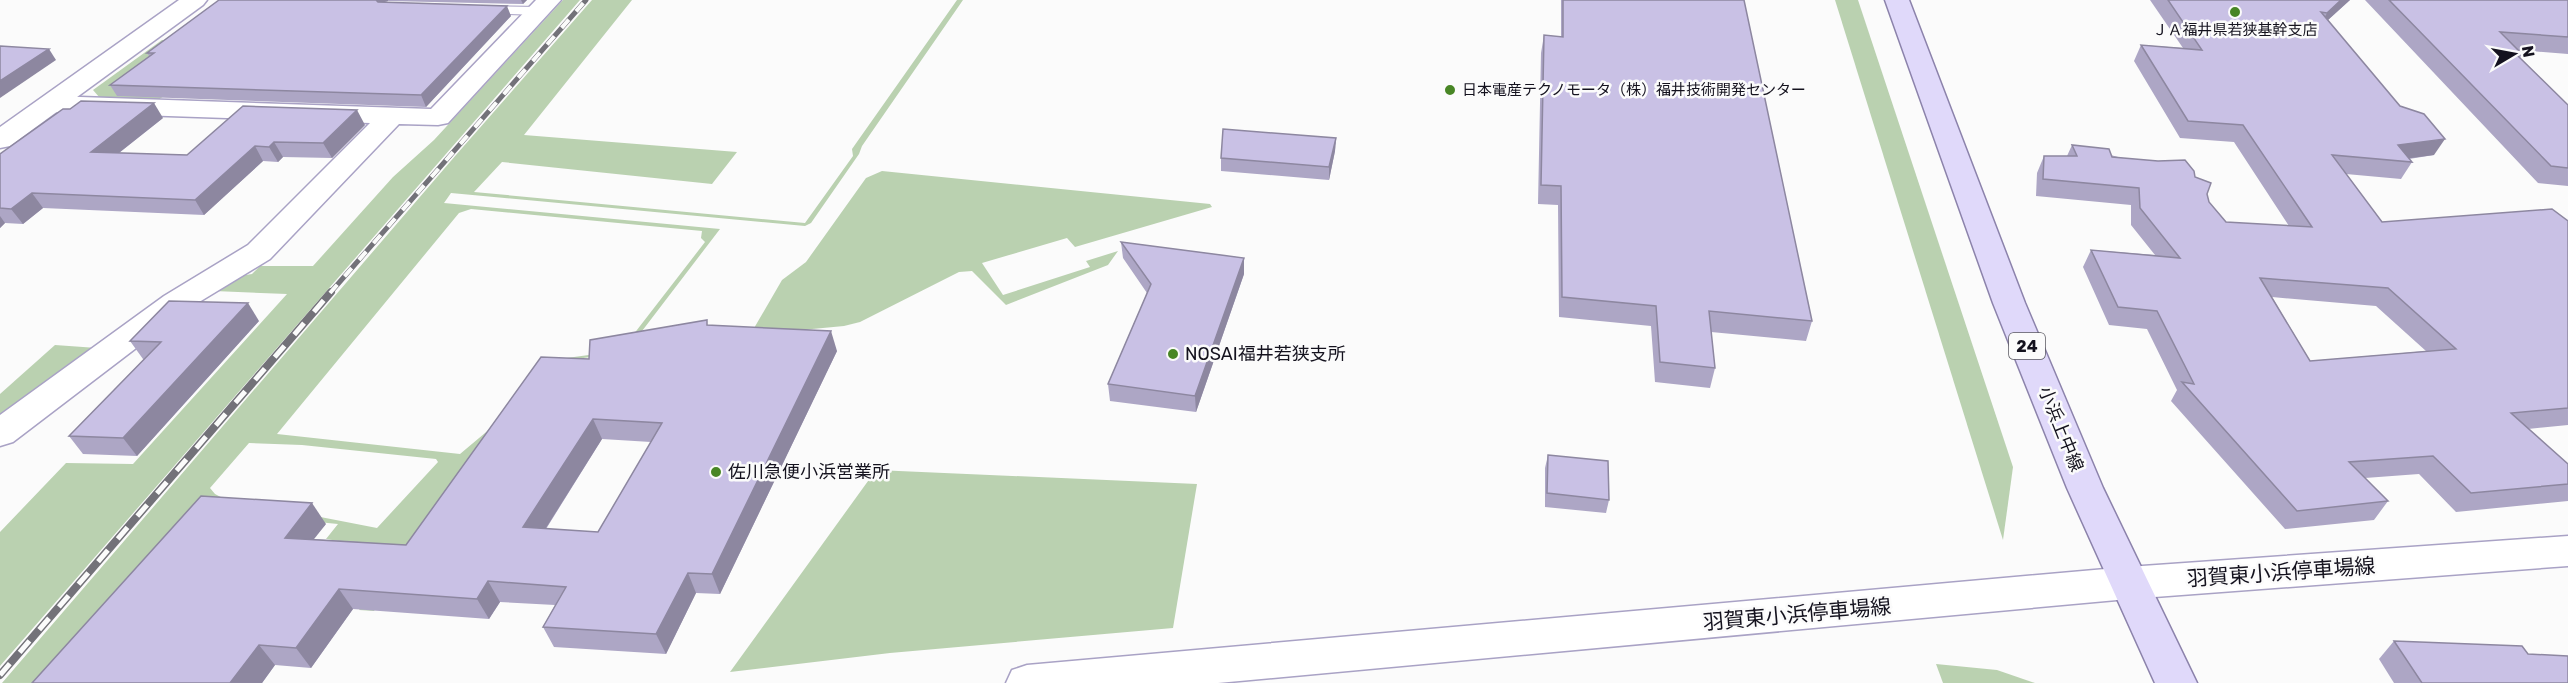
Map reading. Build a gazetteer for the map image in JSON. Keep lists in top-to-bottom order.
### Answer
{
  "streets": {
    "main road": ["24", "小浜上中線"],
    "street": ["羽賀東小浜停車場線"]
  },
  "crossings": [
    ["小浜上中線", "羽賀東小浜停車場線"]
  ],
  "places": [
    "ＪＡ福井県若狭基幹支店",
    "日本電産テクノモータ（株）福井技術開発センター",
    "NOSAI福井若狭支所",
    "佐川急便小浜営業所"
  ],
  "north": "right"
}
